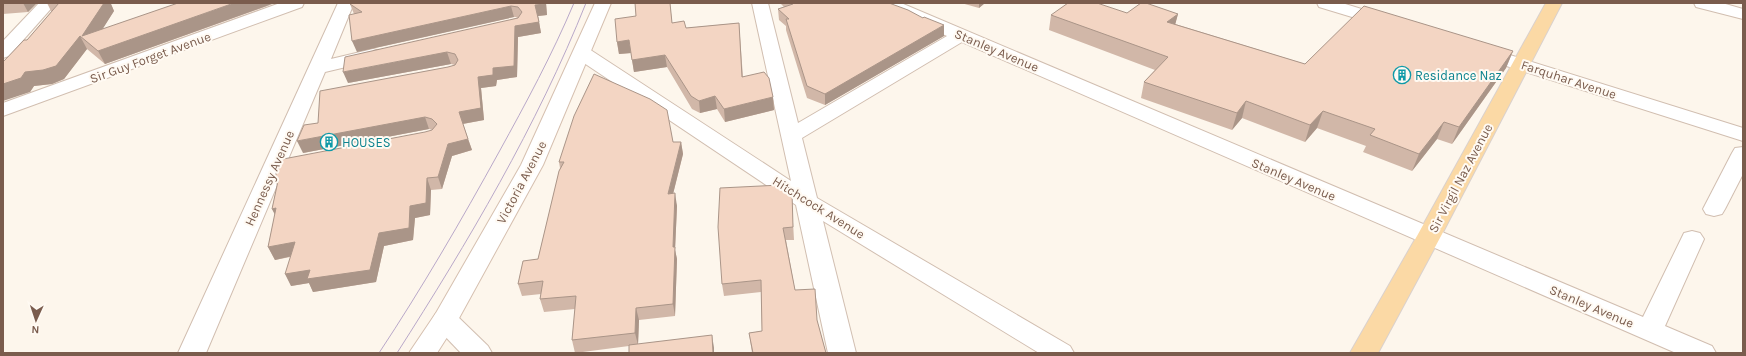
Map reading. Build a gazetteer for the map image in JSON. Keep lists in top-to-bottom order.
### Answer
{
  "streets": {
    "main road": ["Sir Virgil Naz Avenue"],
    "street": [
      "Stanley Avenue",
      "Sir Guy Forget Avenue",
      "Farquhar Avenue",
      "Hennessy Avenue",
      "Victoria Avenue",
      "Hitchcock Avenue"
    ]
  },
  "crossings": [
    ["Stanley Avenue", "Sir Virgil Naz Avenue"],
    ["Farquhar Avenue", "Sir Virgil Naz Avenue"],
    ["Victoria Avenue", "Hitchcock Avenue"]
  ],
  "places": {
    "building": ["Residance Naz", "HOUSES"]
  },
  "north": "bottom"
}
